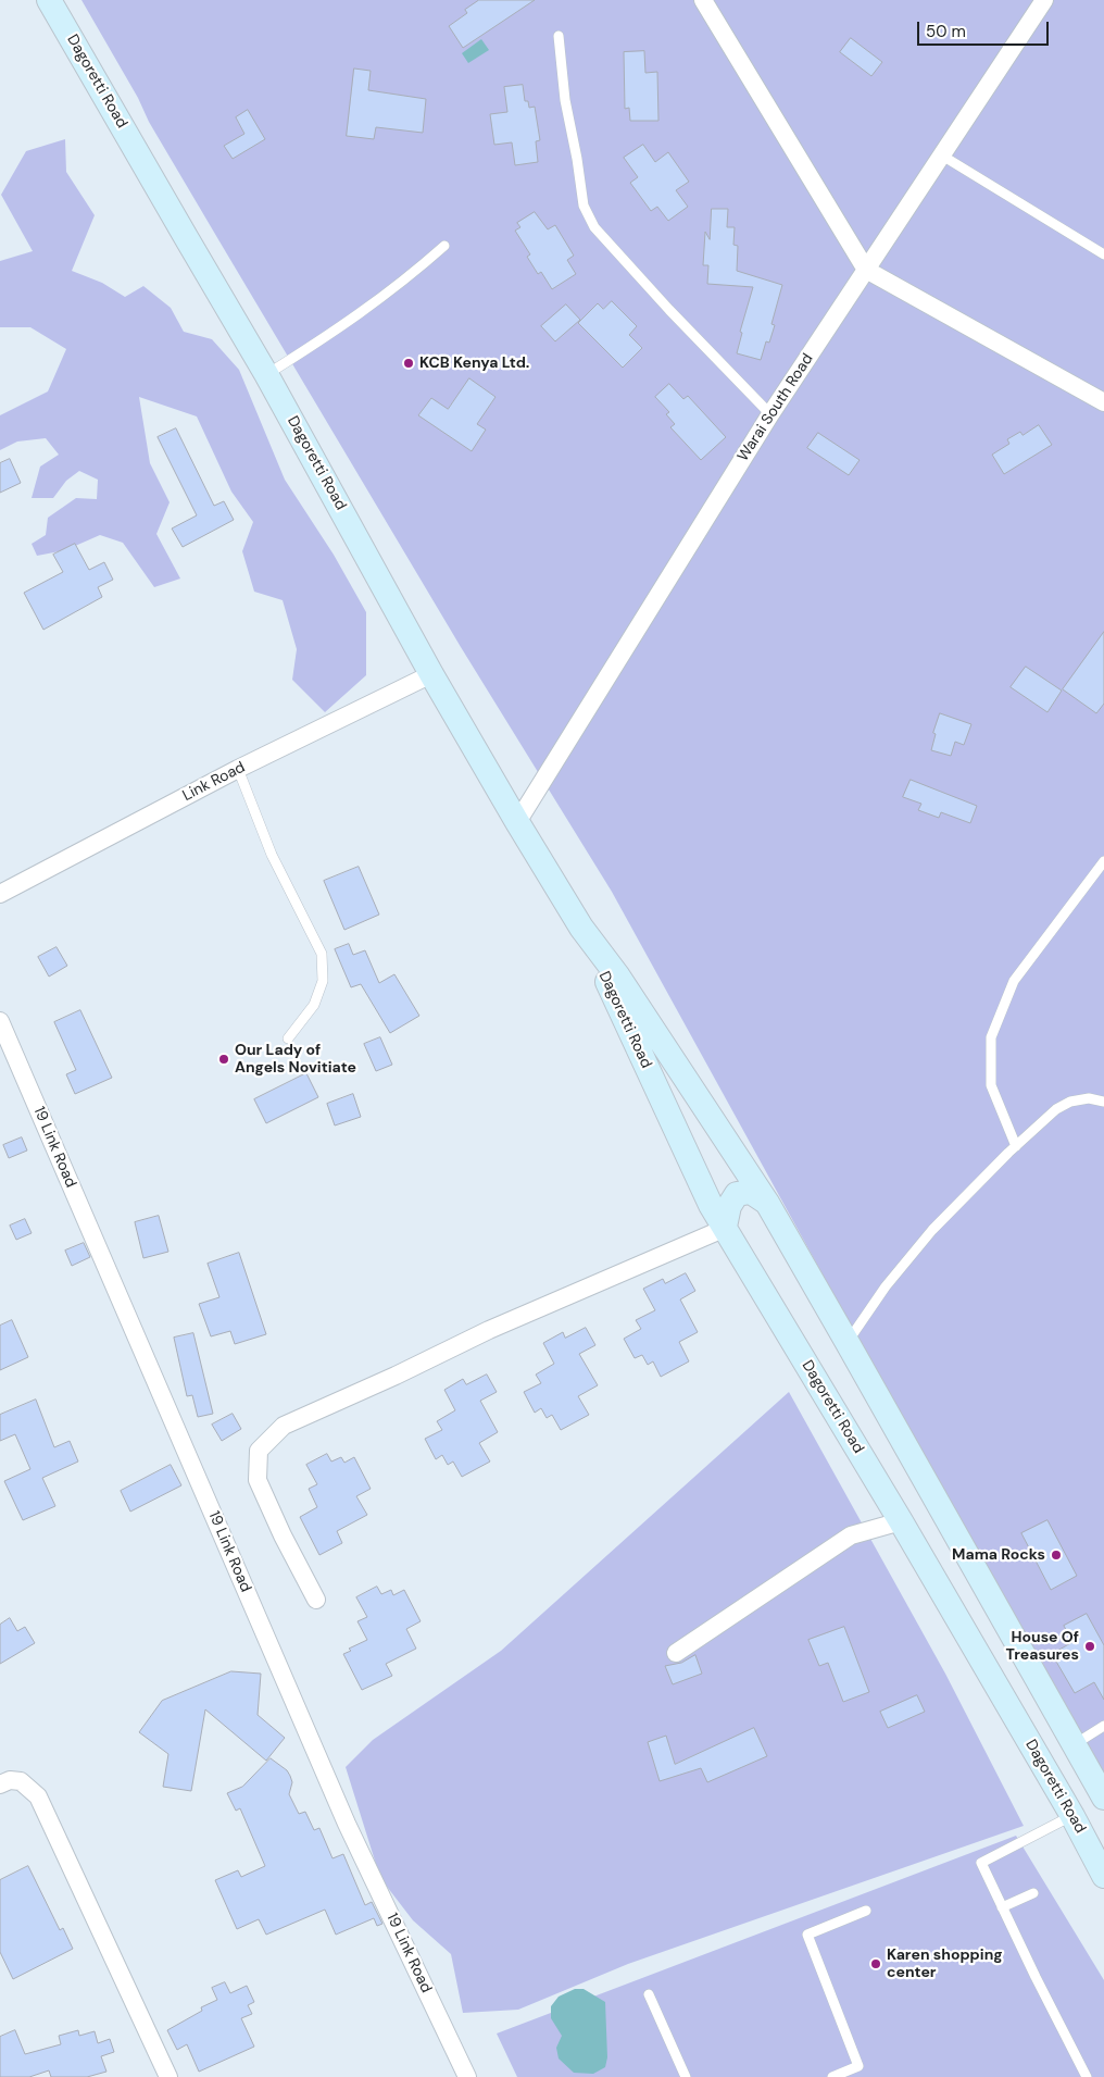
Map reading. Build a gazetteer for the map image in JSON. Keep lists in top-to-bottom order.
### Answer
{
  "streets": {
    "main road": ["Dagoretti Road"],
    "street": ["Warai South Road", "Link Road", "19 Link Road"]
  },
  "crossings": [
    ["Dagoretti Road", "Warai South Road"],
    ["Dagoretti Road", "Link Road"]
  ],
  "places": [
    "KCB Kenya Ltd.",
    "Our Lady of Angels Novitiate",
    "Mama Rocks",
    "House Of Treasures",
    "Karen shopping center"
  ],
  "scale_bar": "50 m"
}
